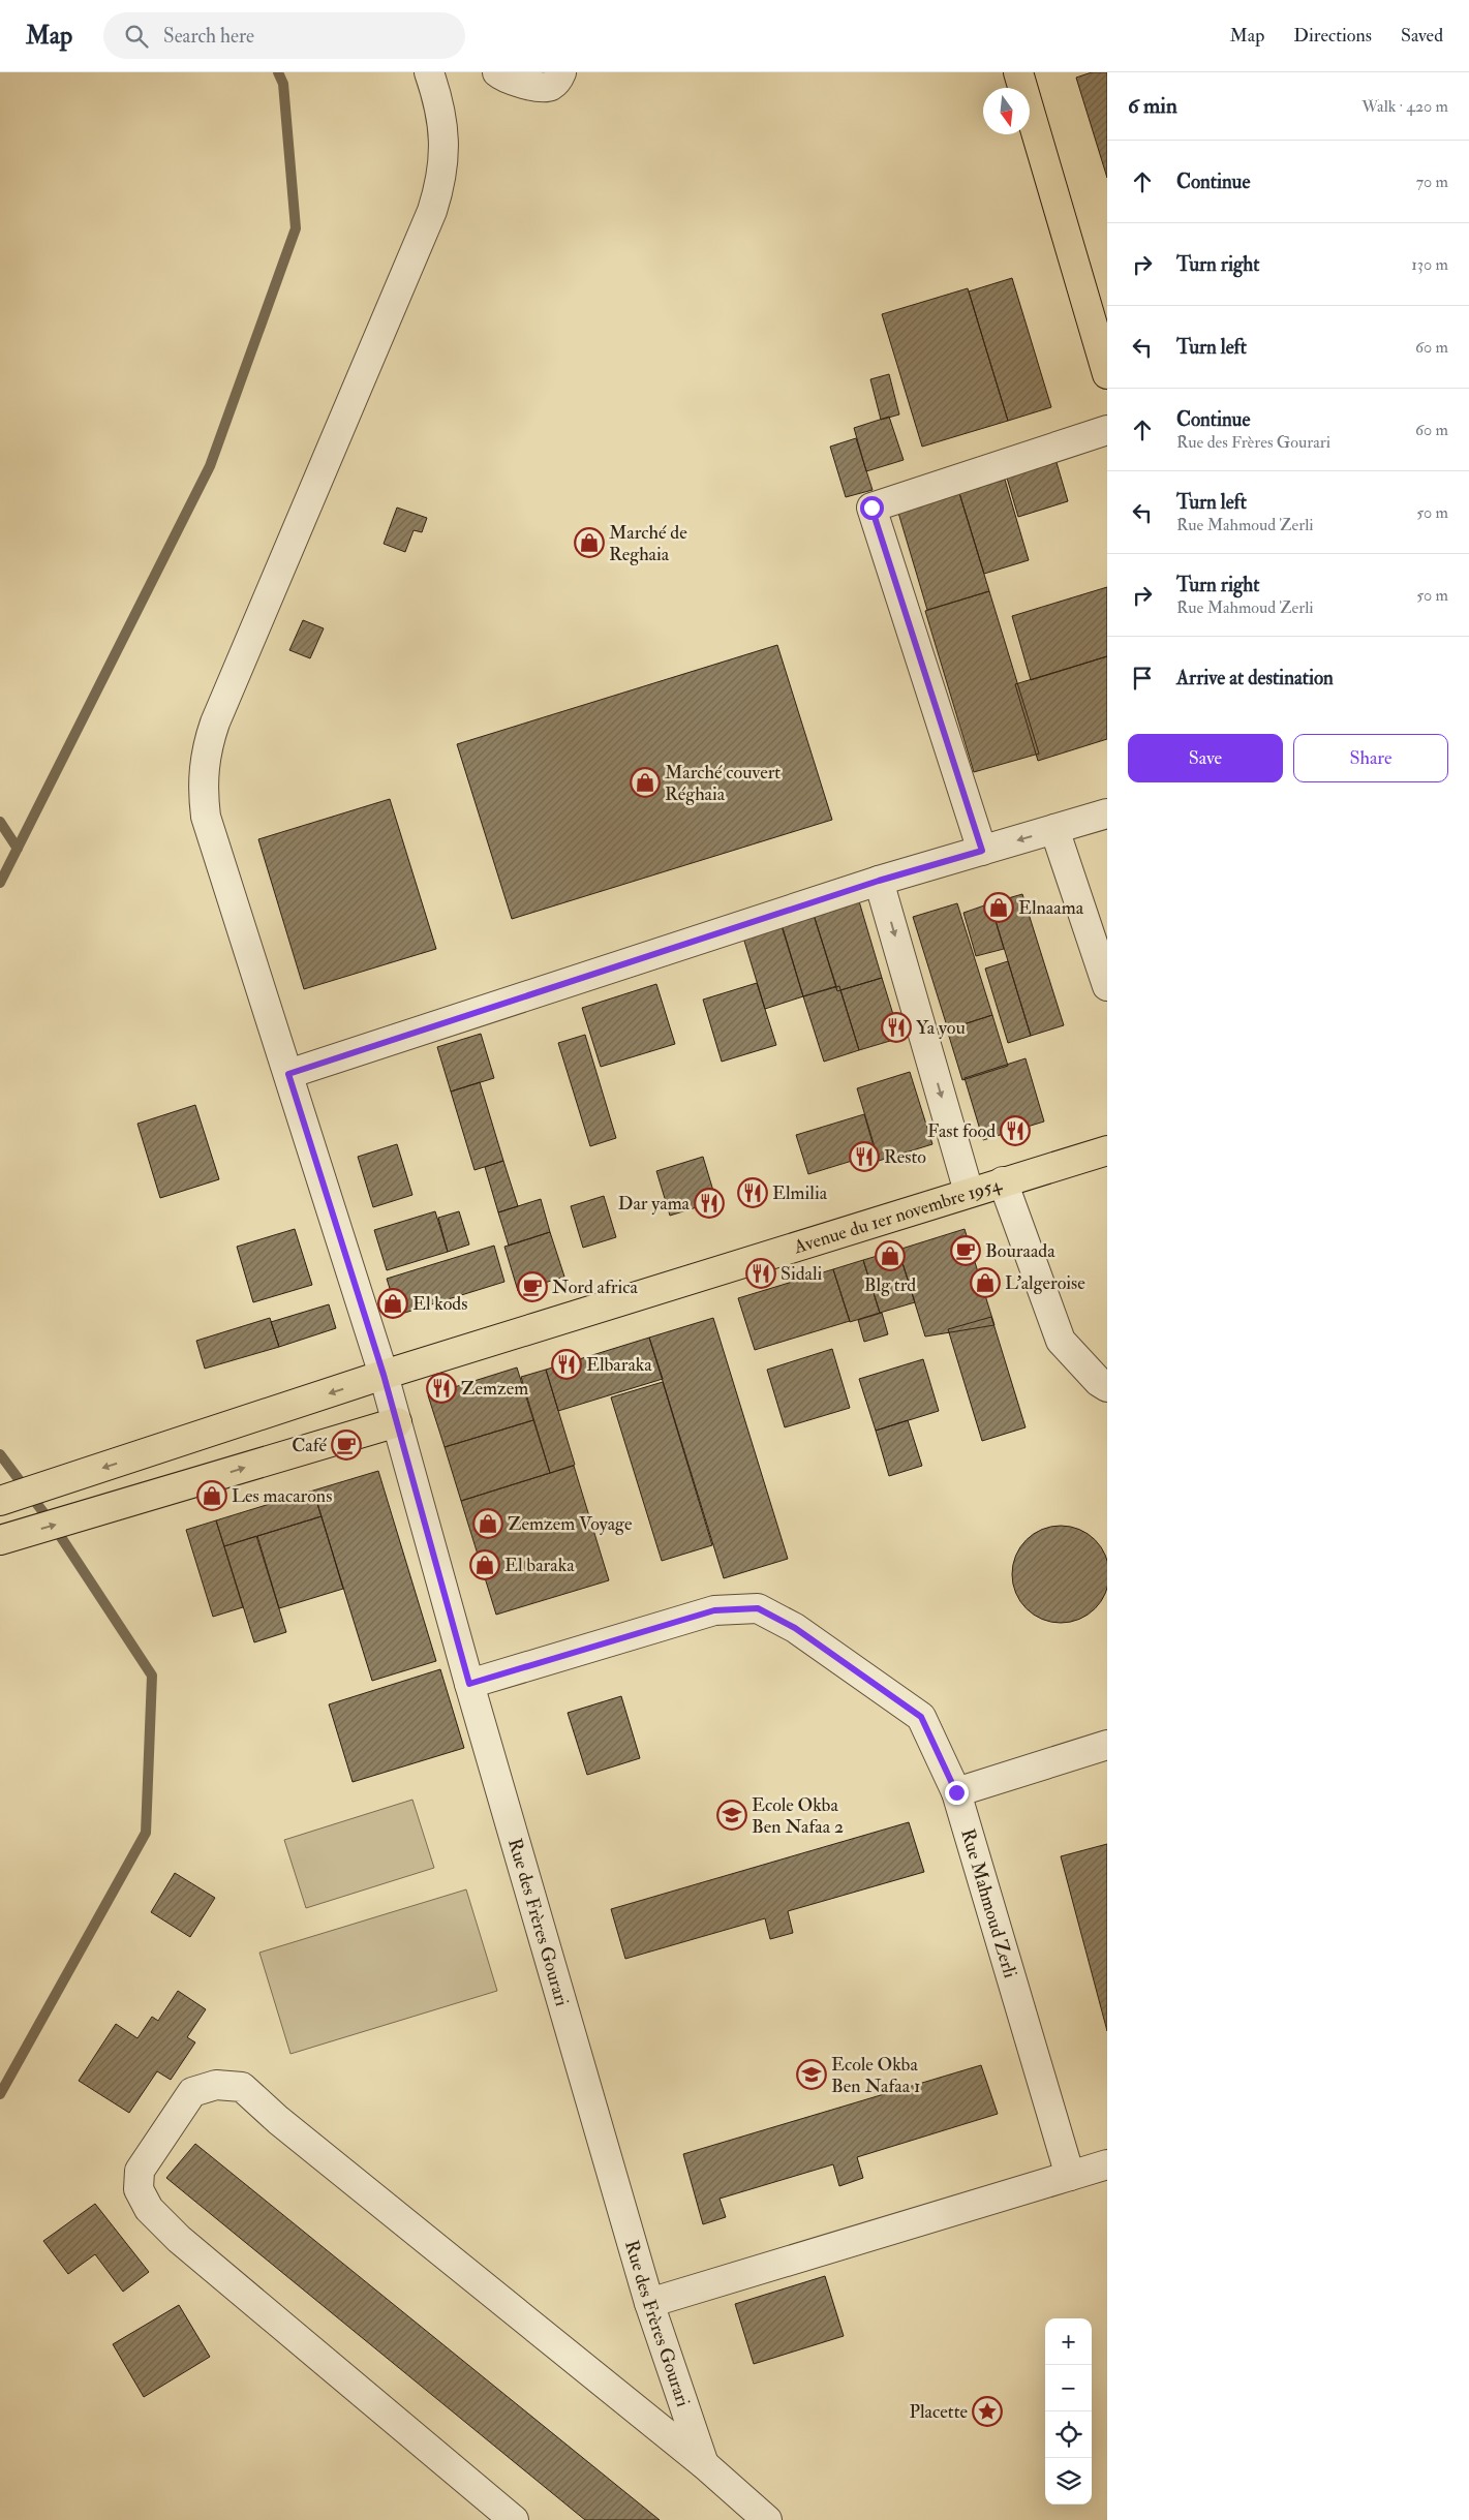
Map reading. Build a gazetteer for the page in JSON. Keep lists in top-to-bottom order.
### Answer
{
  "streets": {
    "main road": ["Avenue du 1er novembre 1954"],
    "street": ["Rue Mahmoud Zerli", "Rue des Frères Gourari"]
  },
  "crossings": [
    ["Avenue du 1er novembre 1954", "Rue des Frères Gourari"],
    ["Rue Mahmoud Zerli", "Rue des Frères Gourari"]
  ],
  "places": {
    "shop": [
      "Marché de Reghaia",
      "Marché couvert Réghaia",
      "Elnaama",
      "Blg trd",
      "L'algeroise",
      "El kods",
      "Les macarons",
      "Zemzem Voyage",
      "El baraka"
    ],
    "restaurant": [
      "Ya you",
      "Fast food",
      "Resto",
      "Elmilia",
      "Dar yama",
      "Sidali",
      "Elbaraka",
      "Zemzem"
    ],
    "cafe": ["Bouraada", "Nord africa", "Café"],
    "school or university": ["Ecole Okba Ben Nafaa 2", "Ecole Okba Ben Nafaa 1"],
    "place": ["Placette"]
  },
  "north": "bottom",
  "page": {
    "header": "Map",
    "search": "Search here",
    "nav": ["Map", "Directions", "Saved"],
    "heading": ["6 min", "Walk · 420 m"],
    "list": [
      ["Continue", "70 m"],
      ["Turn right", "130 m"],
      ["Turn left", "60 m"],
      ["Continue", "Rue des Frères Gourari", "60 m"],
      ["Turn left", "Rue Mahmoud Zerli", "50 m"],
      ["Turn right", "Rue Mahmoud Zerli", "50 m"],
      "Arrive at destination"
    ],
    "buttons": ["Save", "Share"],
    "map_buttons": ["+", "−"]
  }
}
